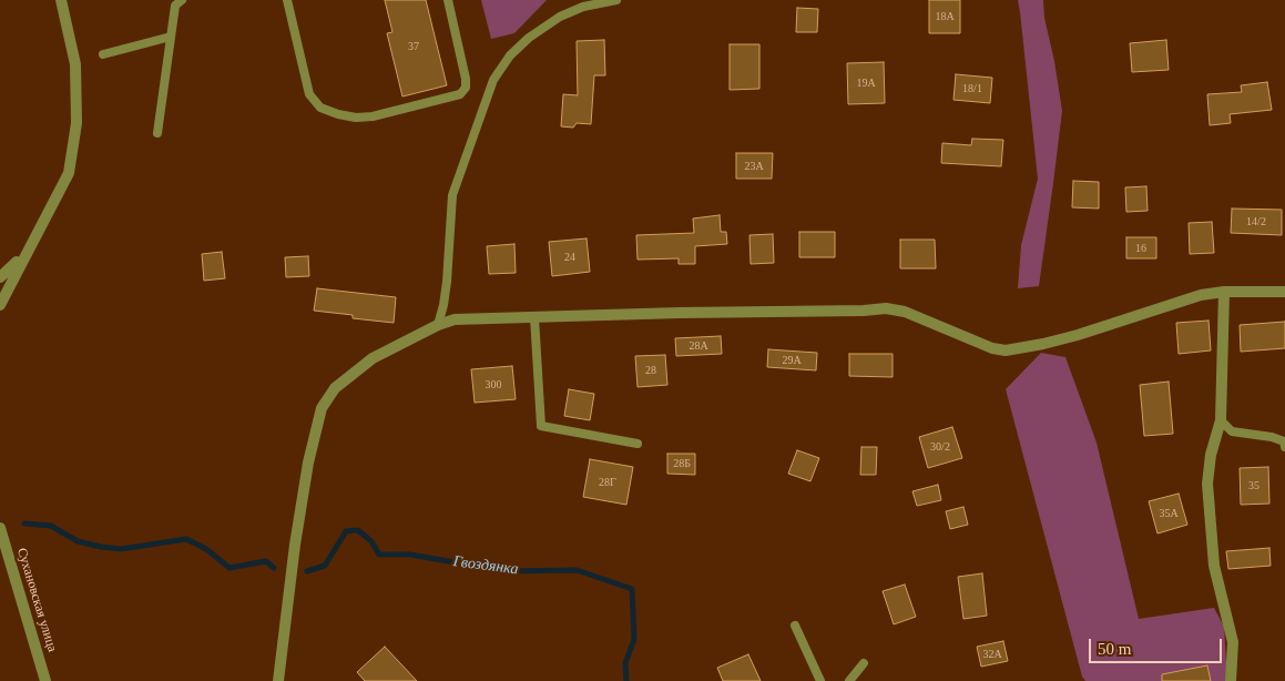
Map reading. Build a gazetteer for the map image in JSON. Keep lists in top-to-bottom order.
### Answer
{
  "streets": {
    "street": ["Сухановская улица"]
  },
  "water": ["Гвоздянка"],
  "house_numbers": [
    "18А",
    "37",
    "19А",
    "18/1",
    "23А",
    "14/2",
    "16",
    "24",
    "28А",
    "29А",
    "28",
    "300",
    "30/2",
    "28Б",
    "28Г",
    "35",
    "35А",
    "32А"
  ],
  "scale_bar": "50 m"
}
